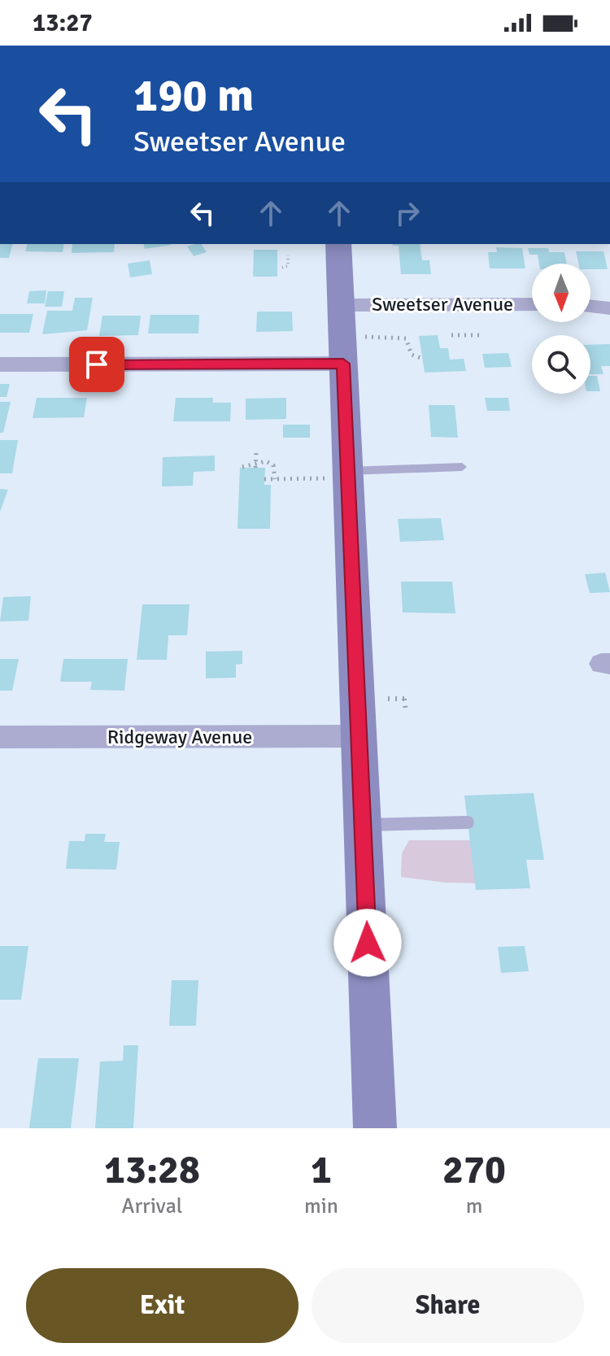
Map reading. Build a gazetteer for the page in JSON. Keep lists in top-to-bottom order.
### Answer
{
  "streets": {
    "street": ["Sweetser Avenue", "Ridgeway Avenue"]
  },
  "north": "bottom",
  "page": {
    "status": "13:27",
    "turn": ["190 m", "Sweetser Avenue"],
    "eta": [
      "13:28",
      "Arrival",
      "1",
      "min",
      "270",
      "m"
    ],
    "buttons": ["Exit", "Share"]
  }
}
